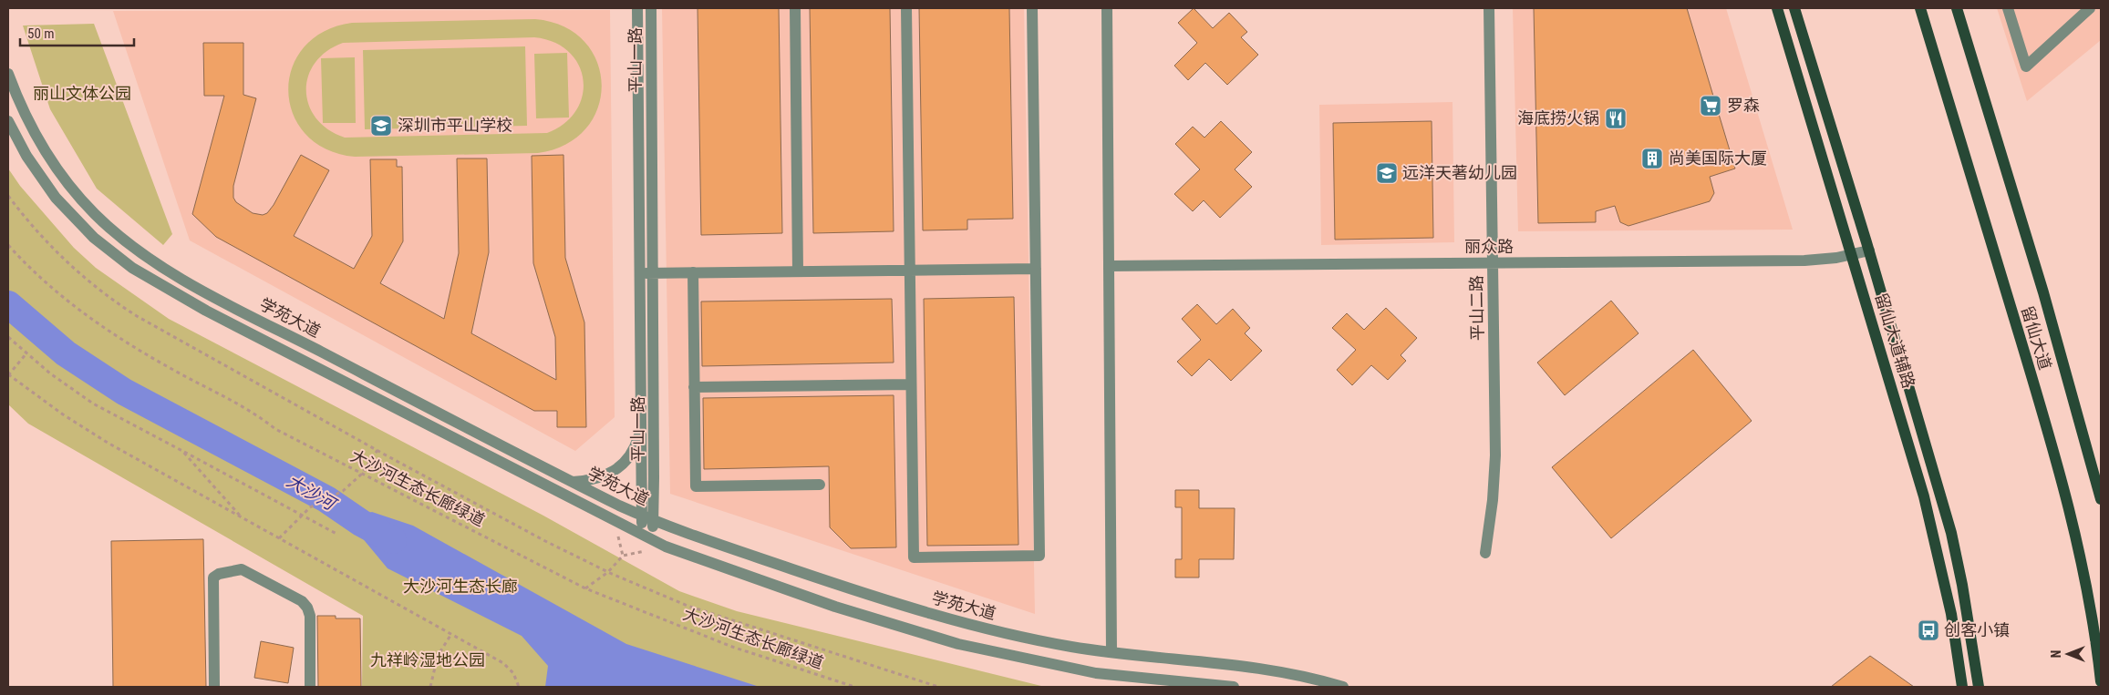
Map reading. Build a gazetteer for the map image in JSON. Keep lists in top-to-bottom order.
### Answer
{
  "streets": {
    "main road": ["留仙大道", "留仙大道辅路"],
    "street": [
      "平山一路",
      "丽众路",
      "平山二路",
      "学苑大道"
    ],
    "path": ["大沙河生态长廊绿道"]
  },
  "crossings": [
    ["平山一路", "学苑大道"],
    ["丽众路", "平山二路"],
    ["丽众路", "留仙大道辅路"]
  ],
  "water": ["大沙河"],
  "parks": ["丽山文体公园", "大沙河生态长廊", "九祥岭湿地公园"],
  "places": {
    "supermarket": ["罗森"],
    "restaurant": ["海底捞火锅"],
    "school or university": ["深圳市平山学校", "远洋天著幼儿园"],
    "building": ["尚美国际大厦"],
    "bus stop": ["创客小镇"]
  },
  "scale_bar": "50 m",
  "north": "left"
}
